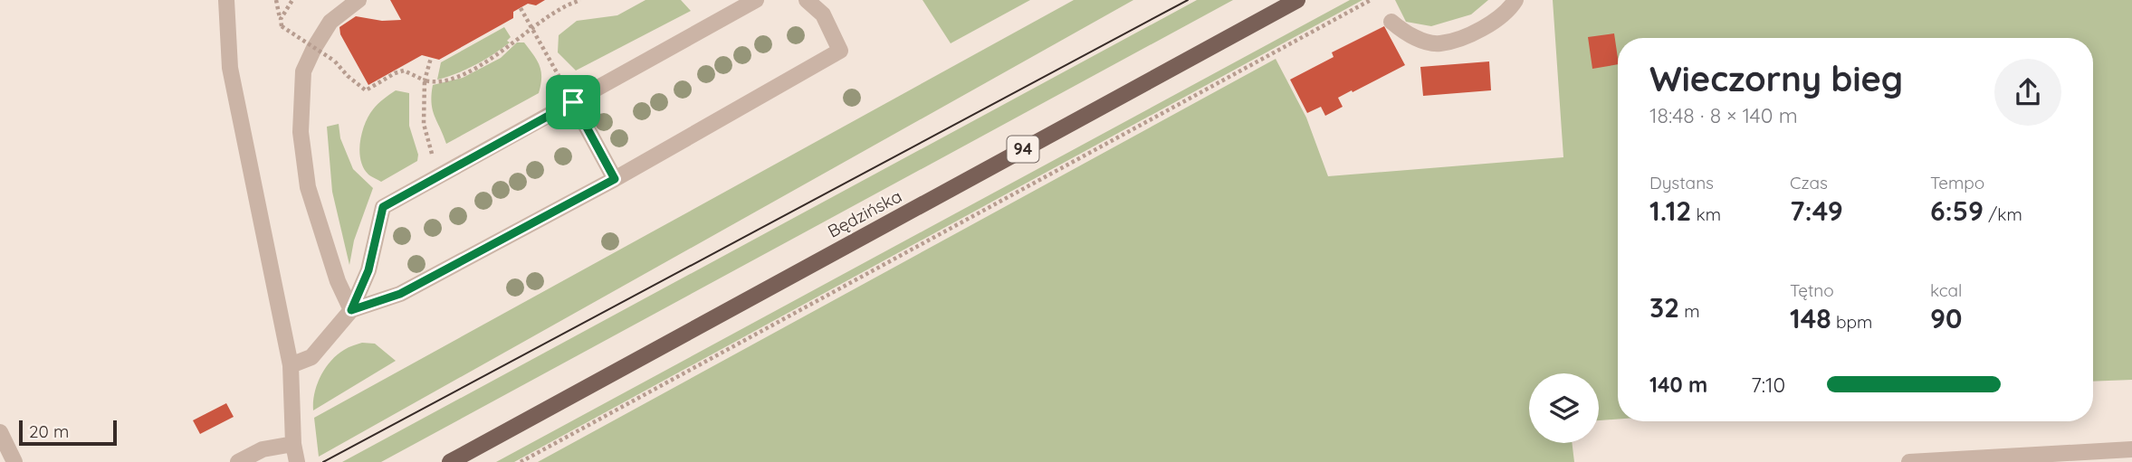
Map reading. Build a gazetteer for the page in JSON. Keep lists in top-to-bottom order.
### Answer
{
  "streets": {
    "main road": ["94", "Będzińska"]
  },
  "scale_bar": "20 m",
  "page": {
    "heading": ["Wieczorny bieg", "18:48 · 8 × 140 m"],
    "stats": [
      ["Dystans", "1.12 km"],
      ["Czas", "7:49"],
      ["Tempo", "6:59 /km"],
      ["32 m"],
      ["Tętno", "148 bpm"],
      ["kcal", "90"]
    ],
    "list": [
      {
        "name": "140 m",
        "note": "7:10"
      }
    ],
    "scale": "20 m"
  }
}
